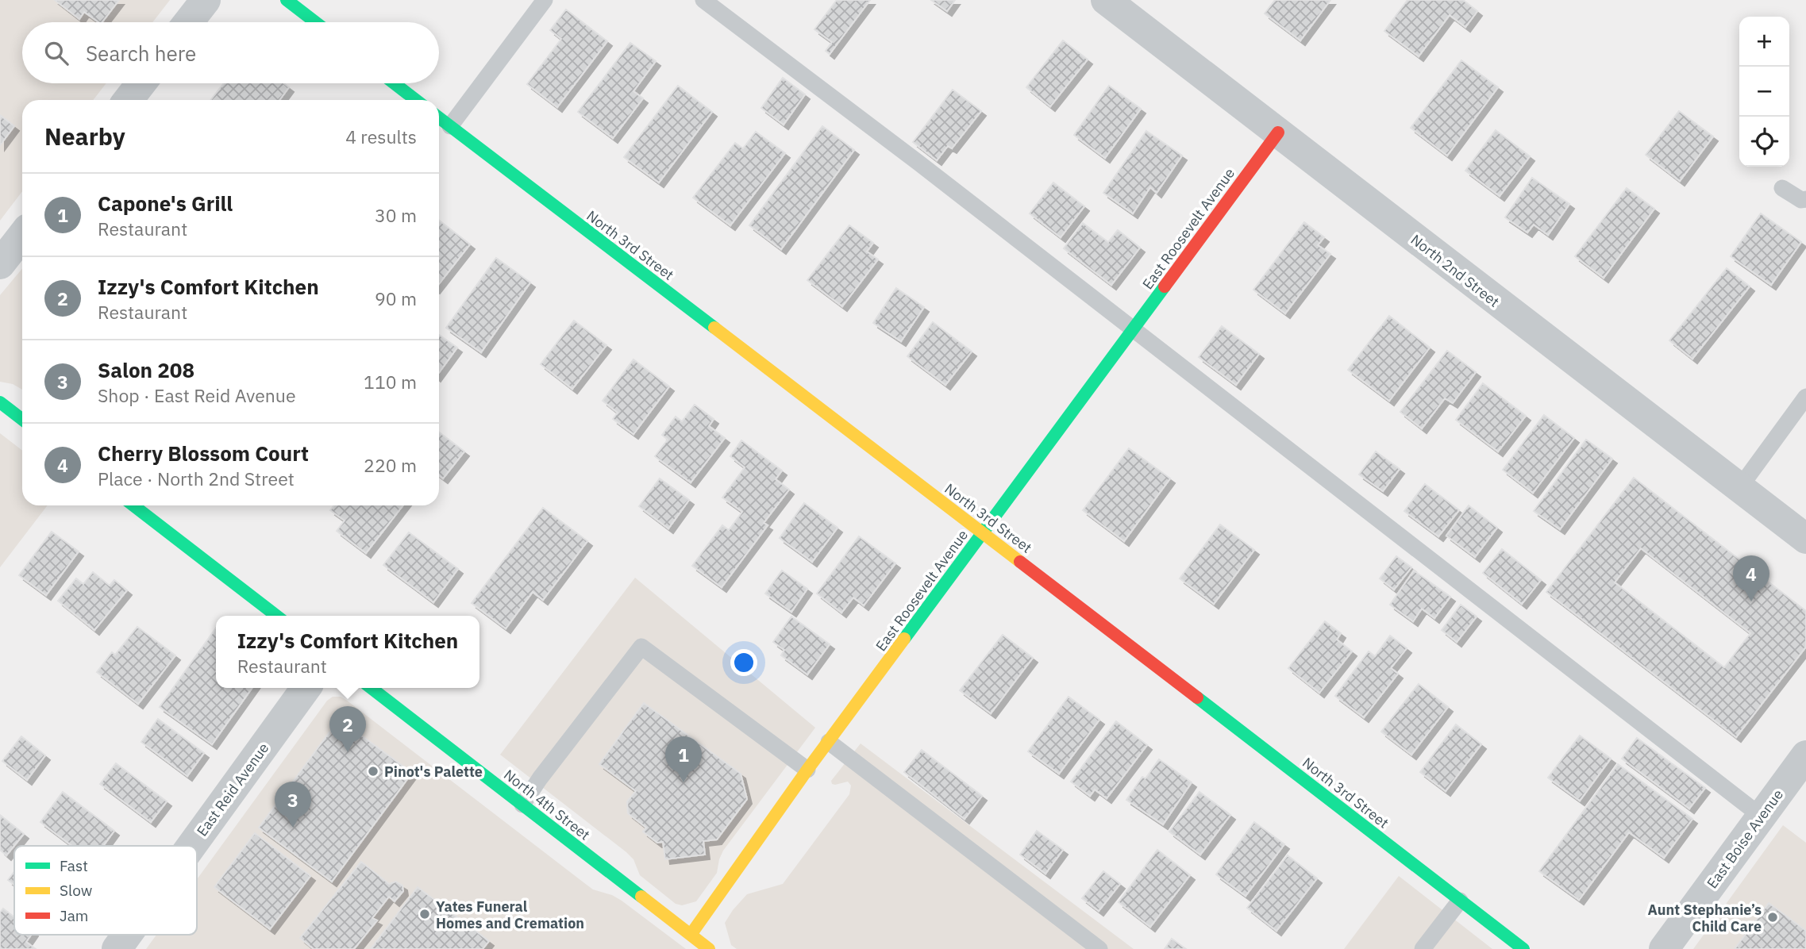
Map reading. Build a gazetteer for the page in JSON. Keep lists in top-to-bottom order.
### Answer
{
  "streets": {
    "main road": ["East Roosevelt Avenue", "North 3rd Street", "North 4th Street"],
    "street": ["North 2nd Street", "East Reid Avenue", "East Boise Avenue"]
  },
  "crossings": [
    ["East Roosevelt Avenue", "North 3rd Street"],
    ["East Roosevelt Avenue", "North 2nd Street"],
    ["East Roosevelt Avenue", "North 4th Street"]
  ],
  "places": ["Pinot's Palette", "Yates Funeral Homes and Cremation", "Aunt Stephanie’s Child Care"],
  "legend": ["Fast", "Slow", "Jam"],
  "page": {
    "map_buttons": ["+", "−"],
    "search": "Search here",
    "heading": ["Nearby", "4 results"],
    "list": [
      {
        "mark": "1",
        "name": "Capone's Grill",
        "note": "Restaurant",
        "value": "30 m"
      },
      {
        "mark": "2",
        "name": "Izzy's Comfort Kitchen",
        "note": "Restaurant",
        "value": "90 m"
      },
      {
        "mark": "3",
        "name": "Salon 208",
        "note": "Shop · East Reid Avenue",
        "value": "110 m"
      },
      {
        "mark": "4",
        "name": "Cherry Blossom Court",
        "note": "Place · North 2nd Street",
        "value": "220 m"
      }
    ],
    "pins": [
      "4",
      "2",
      "1",
      "3"
    ],
    "popup": ["Izzy's Comfort Kitchen", "Restaurant"]
  }
}
